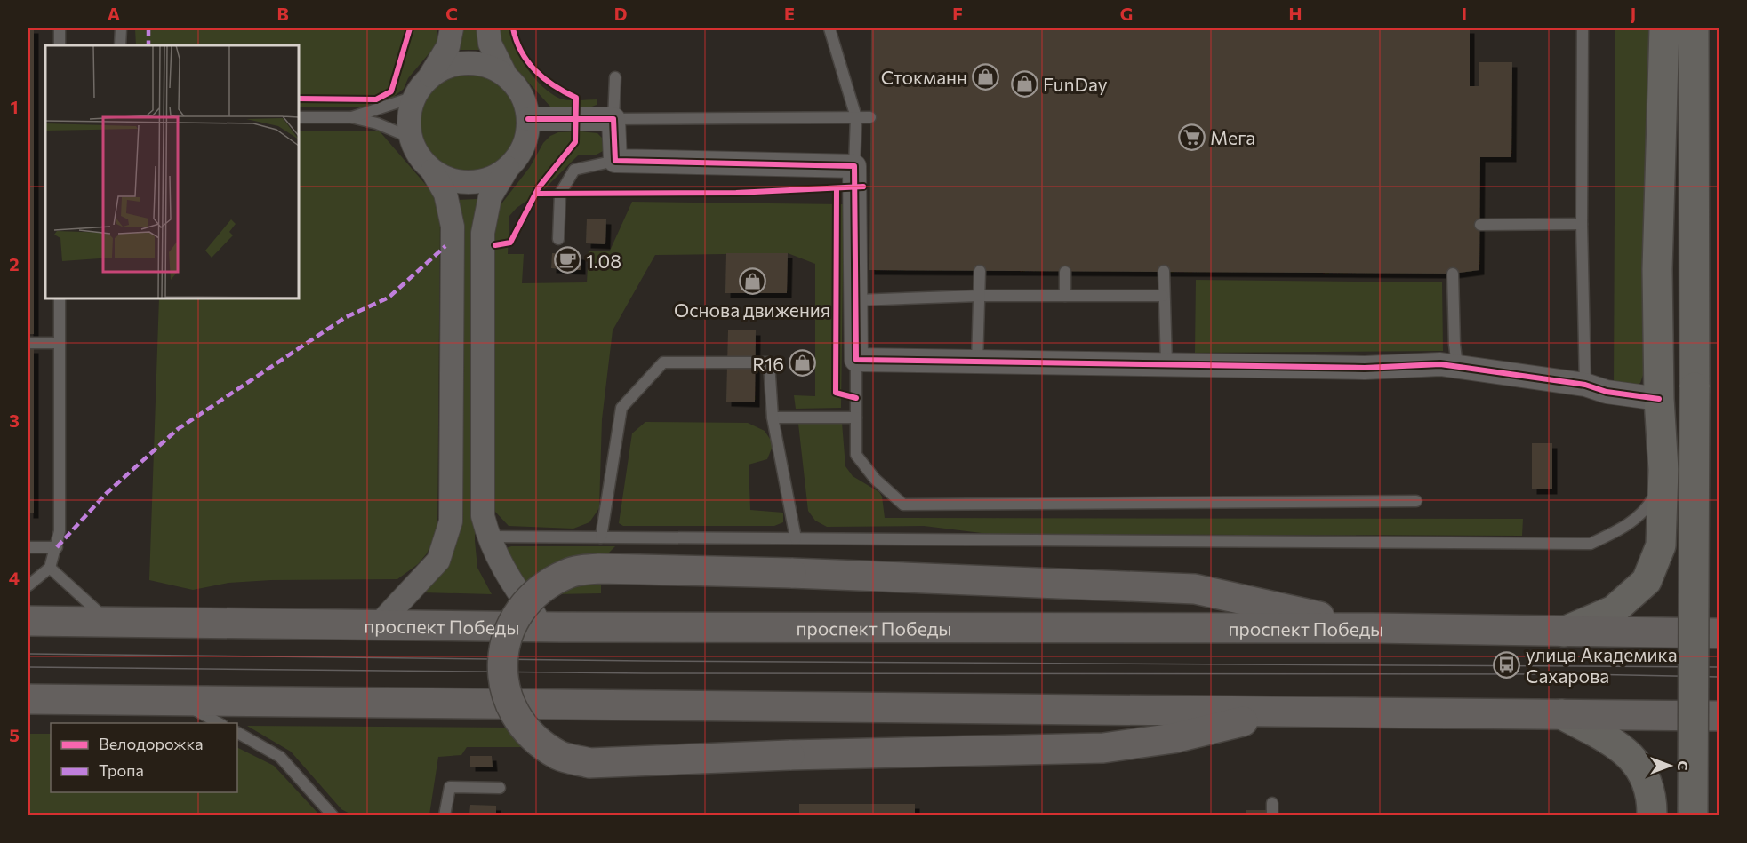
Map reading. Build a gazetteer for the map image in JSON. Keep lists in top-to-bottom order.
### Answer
{
  "streets": {
    "main road": ["проспект Победы"]
  },
  "places": {
    "shop": [
      "Стокманн",
      "FunDay",
      "Основа движения",
      "R16"
    ],
    "supermarket": ["Мега"],
    "cafe": ["1.08"],
    "bus stop": ["улица Академика Сахарова"]
  },
  "legend": ["Велодорожка", "Тропа"],
  "north": "right",
  "grid": {
    "columns": [
      "A",
      "B",
      "C",
      "D",
      "E",
      "F",
      "G",
      "H",
      "I",
      "J"
    ],
    "rows": [
      "1",
      "2",
      "3",
      "4",
      "5"
    ]
  }
}
